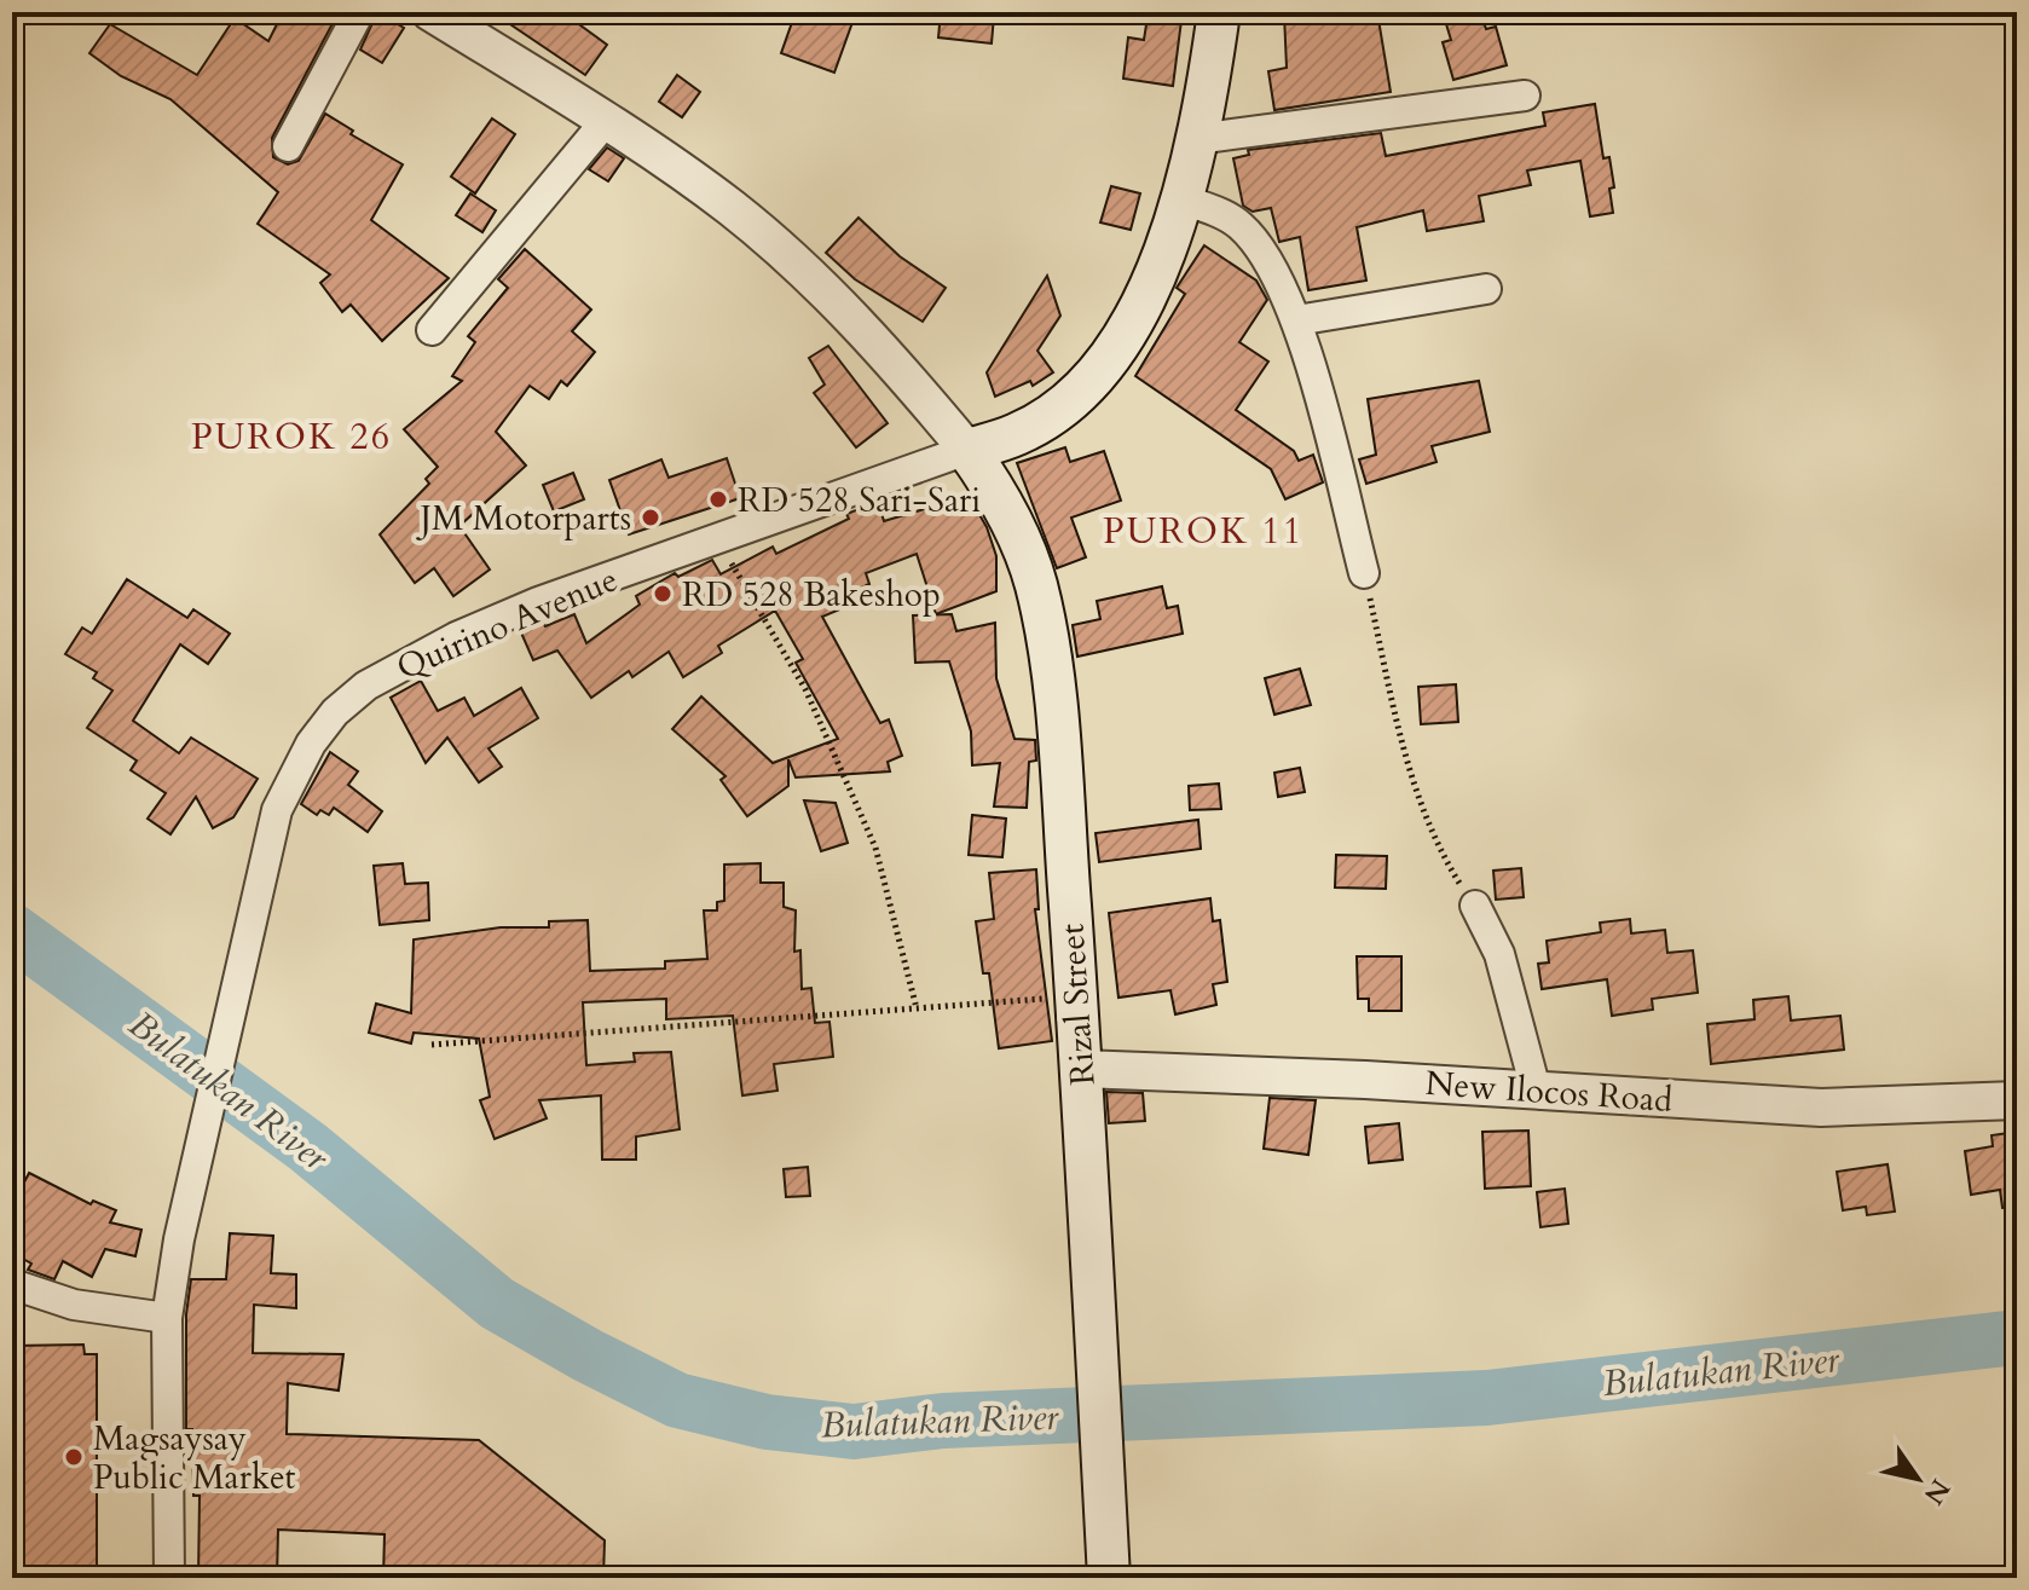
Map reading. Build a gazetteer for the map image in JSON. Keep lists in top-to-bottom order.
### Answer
{
  "streets": {
    "main road": ["Quirino Avenue", "Rizal Street"],
    "street": ["New Ilocos Road"]
  },
  "crossings": [
    ["Quirino Avenue", "Rizal Street"],
    ["Rizal Street", "New Ilocos Road"]
  ],
  "districts": ["PUROK 26", "PUROK 11"],
  "water": ["Bulatukan River"],
  "places": [
    "RD 528 Sari-Sari",
    "JM Motorparts",
    "RD 528 Bakeshop",
    "Magsaysay Public Market"
  ],
  "north": "bottom right"
}
